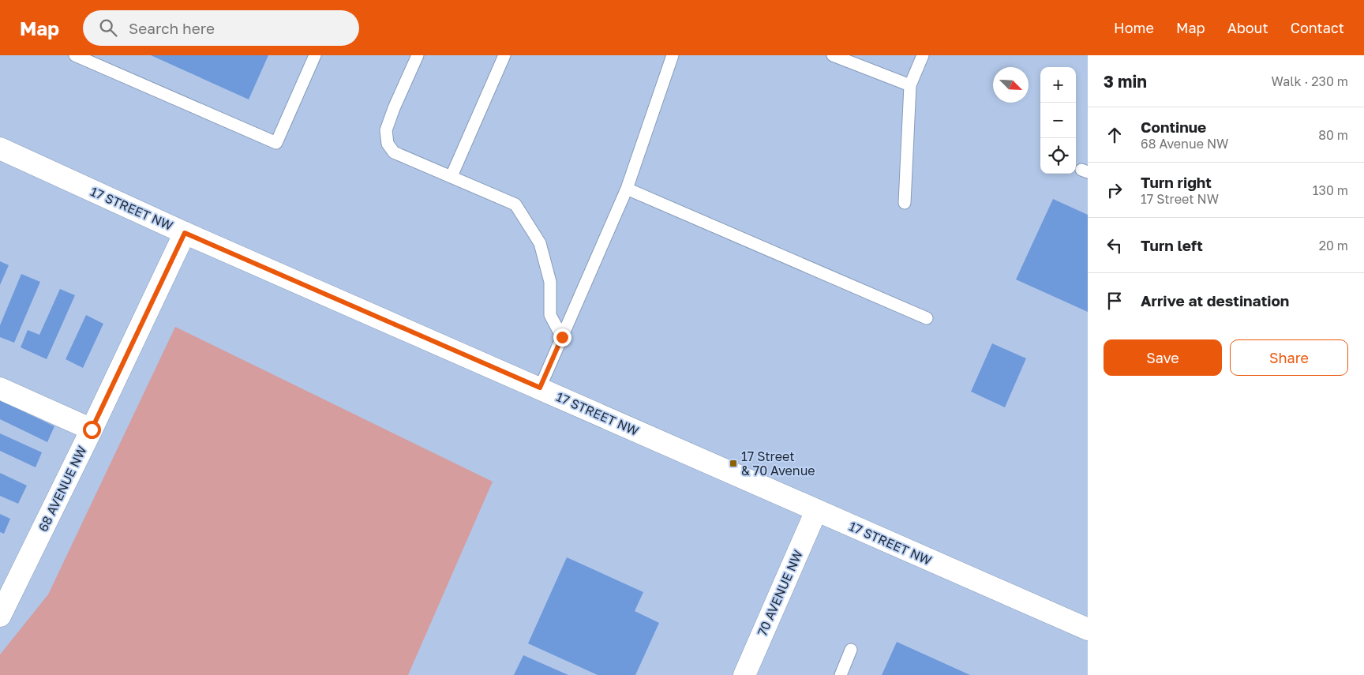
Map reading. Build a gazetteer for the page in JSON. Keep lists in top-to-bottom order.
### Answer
{
  "streets": {
    "main road": ["17 STREET NW", "68 AVENUE NW", "70 AVENUE NW"]
  },
  "crossings": [
    ["17 STREET NW", "68 AVENUE NW"],
    ["17 STREET NW", "70 AVENUE NW"]
  ],
  "places": {
    "transit": ["17 Street & 70 Avenue"]
  },
  "north": "bottom right",
  "page": {
    "header": "Map",
    "search": "Search here",
    "nav": [
      "Home",
      "Map",
      "About",
      "Contact"
    ],
    "heading": ["3 min", "Walk · 230 m"],
    "map_buttons": ["+", "−"],
    "list": [
      ["Continue", "68 Avenue NW", "80 m"],
      ["Turn right", "17 Street NW", "130 m"],
      ["Turn left", "20 m"],
      "Arrive at destination"
    ],
    "buttons": ["Save", "Share"]
  }
}
